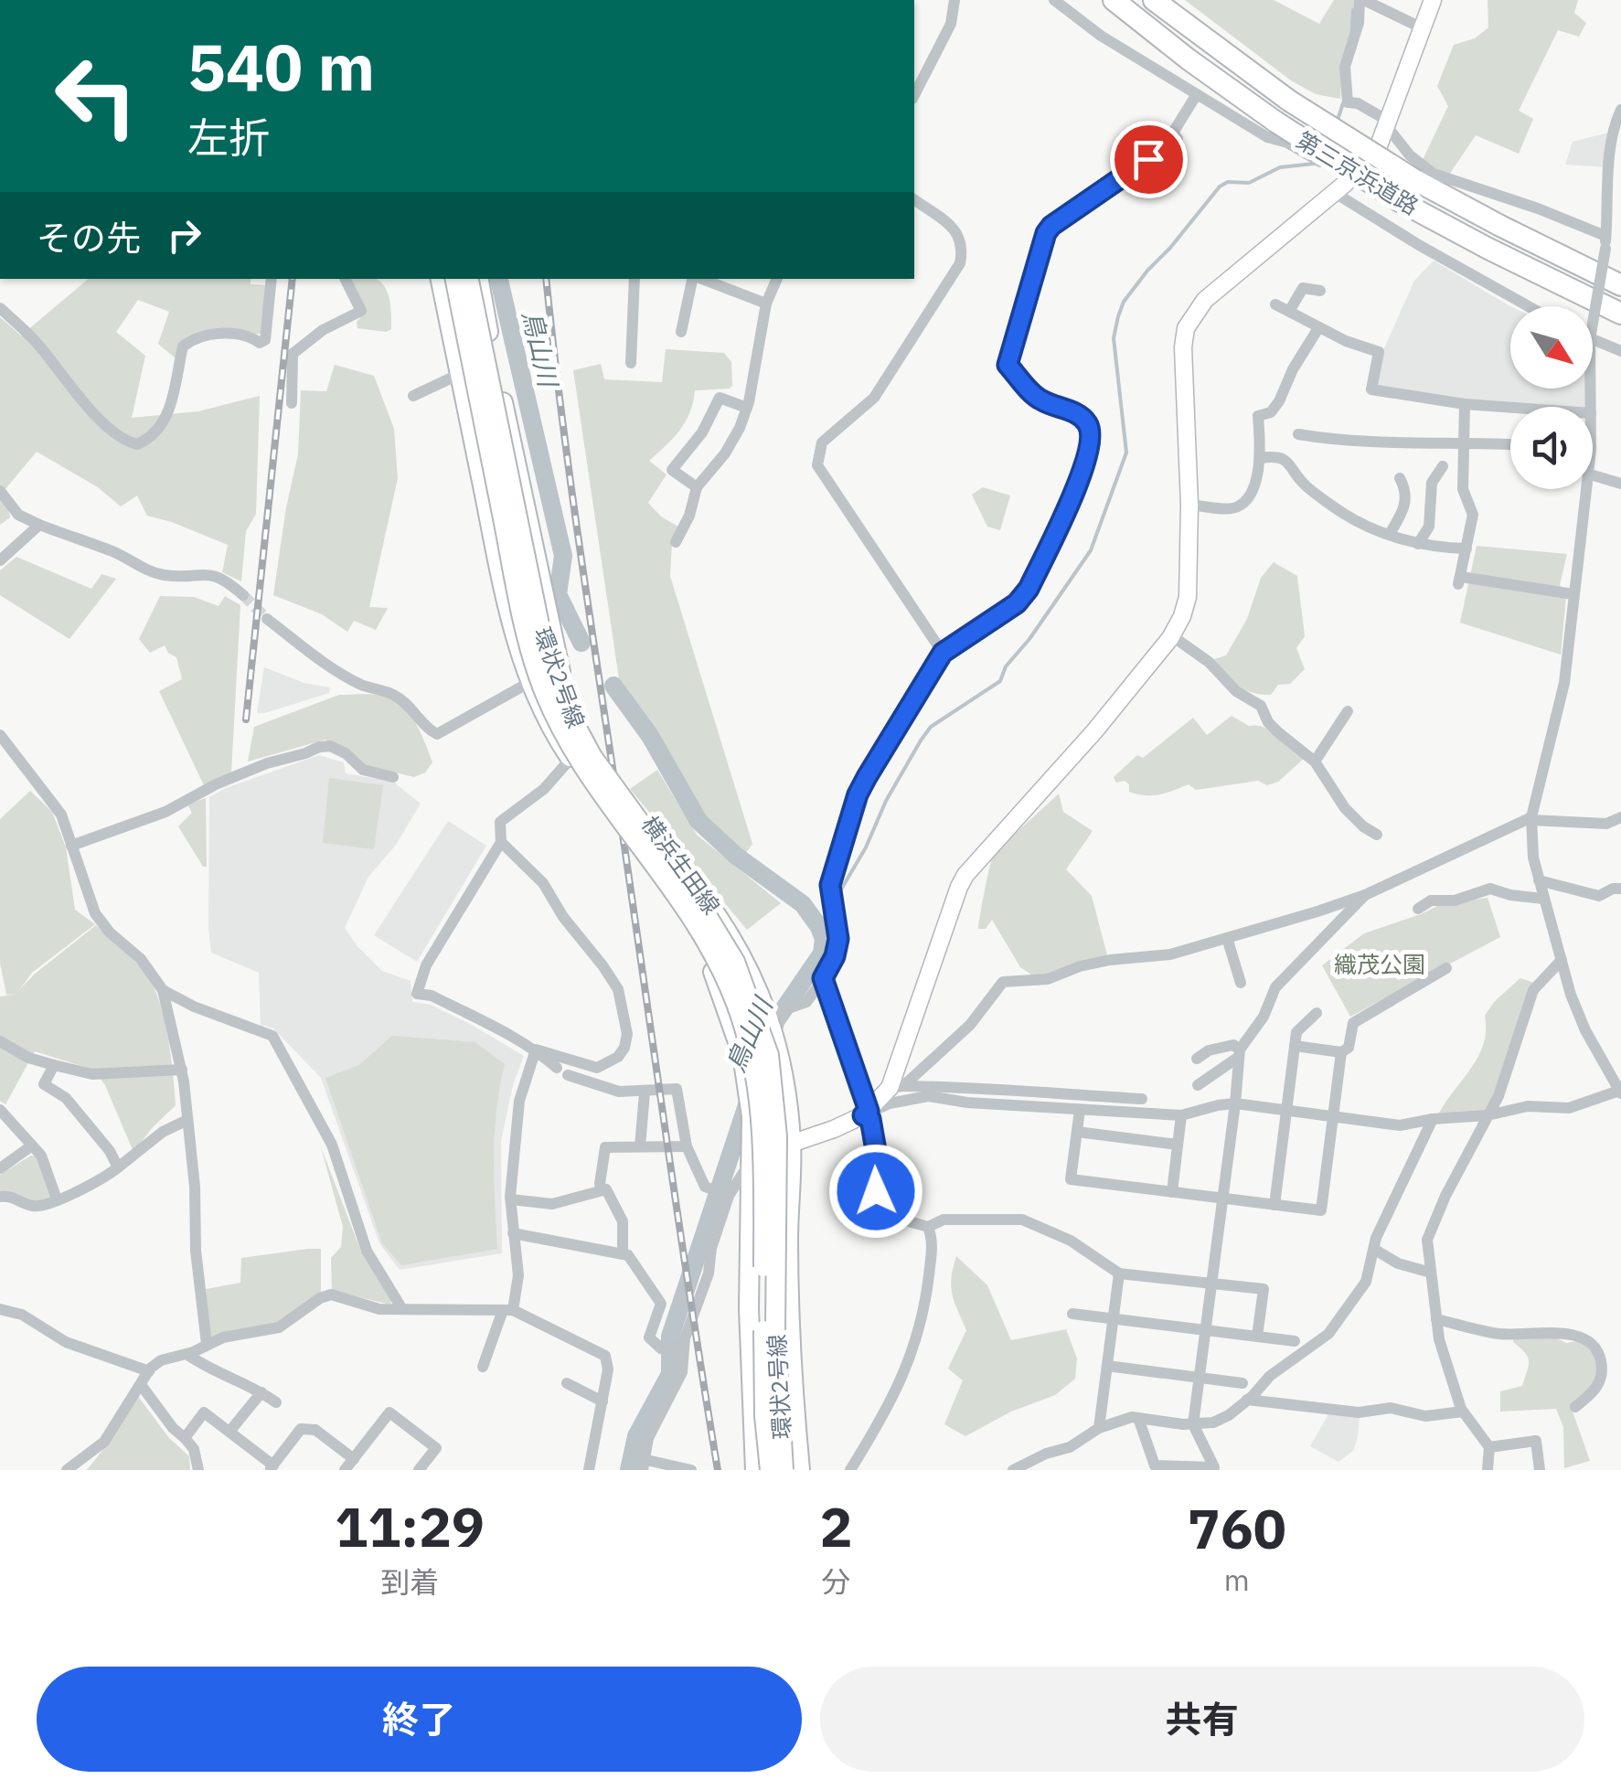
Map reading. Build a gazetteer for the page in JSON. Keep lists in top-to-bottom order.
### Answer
{
  "streets": {
    "highway": ["第三京浜道路"],
    "main road": ["環状2号線", "横浜生田線"]
  },
  "water": ["鳥山川"],
  "parks": ["織茂公園"],
  "north": "bottom right",
  "page": {
    "turn": ["540 m", "左折"],
    "then": "その先",
    "eta": [
      "11:29",
      "到着",
      "2",
      "分",
      "760",
      "m"
    ],
    "buttons": ["終了", "共有"]
  }
}
